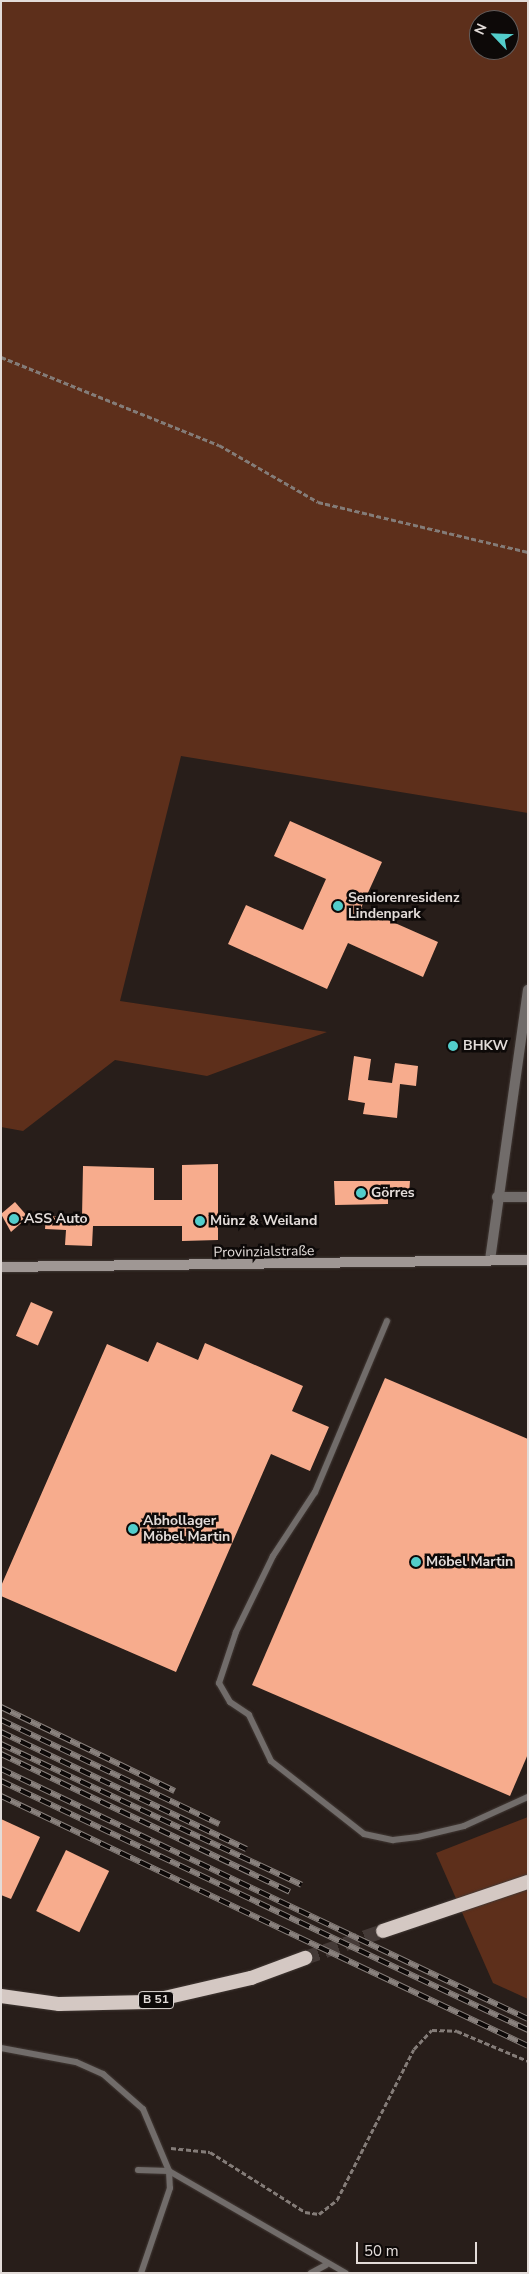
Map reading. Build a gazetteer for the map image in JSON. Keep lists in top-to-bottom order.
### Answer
{
  "streets": {
    "highway": ["B 51"],
    "main road": ["Provinzialstraße"]
  },
  "places": [
    "Seniorenresidenz Lindenpark",
    "BHKW",
    "Görres",
    "ASS Auto",
    "Münz & Weiland",
    "Abhollager Möbel Martin",
    "Möbel Martin"
  ],
  "scale_bar": "50 m",
  "north": "top left"
}
